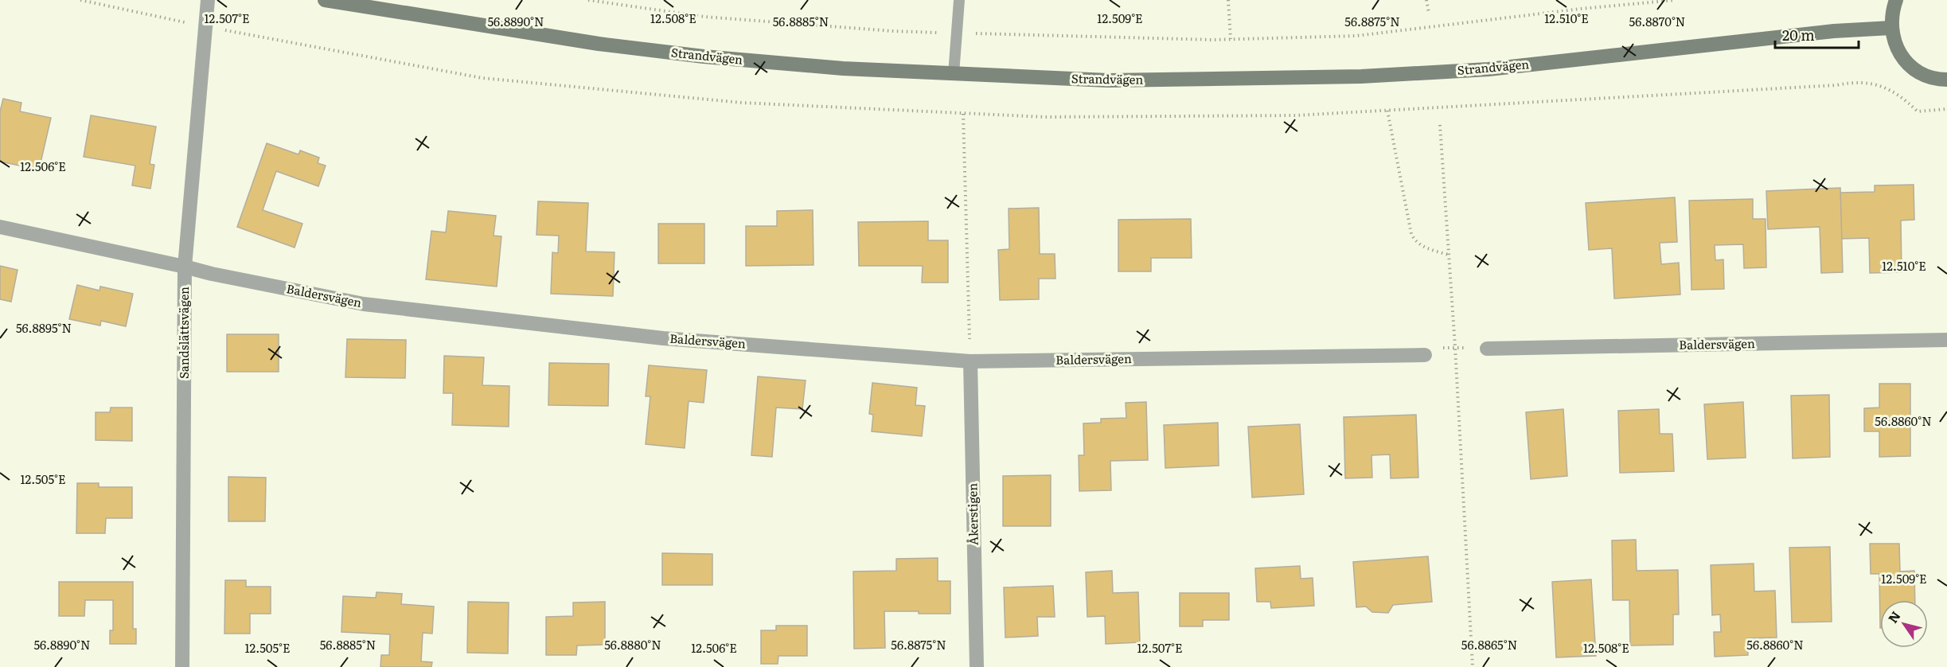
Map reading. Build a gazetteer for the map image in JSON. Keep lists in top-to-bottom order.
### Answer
{
  "streets": {
    "street": [
      "Strandvägen",
      "Baldersvägen",
      "Sandslättsvägen",
      "Åkerstigen"
    ]
  },
  "crossings": [
    ["Baldersvägen", "Sandslättsvägen"],
    ["Baldersvägen", "Åkerstigen"]
  ],
  "scale_bar": "20 m",
  "north": "top left",
  "coordinates": [
    "12.507°E",
    "12.508°E",
    "12.510°E",
    "12.509°E",
    "56.8890°N",
    "56.8885°N",
    "56.8875°N",
    "56.8870°N",
    "12.506°E",
    "56.8895°N",
    "56.8860°N",
    "12.505°E",
    "56.8880°N",
    "56.8865°N"
  ]
}
